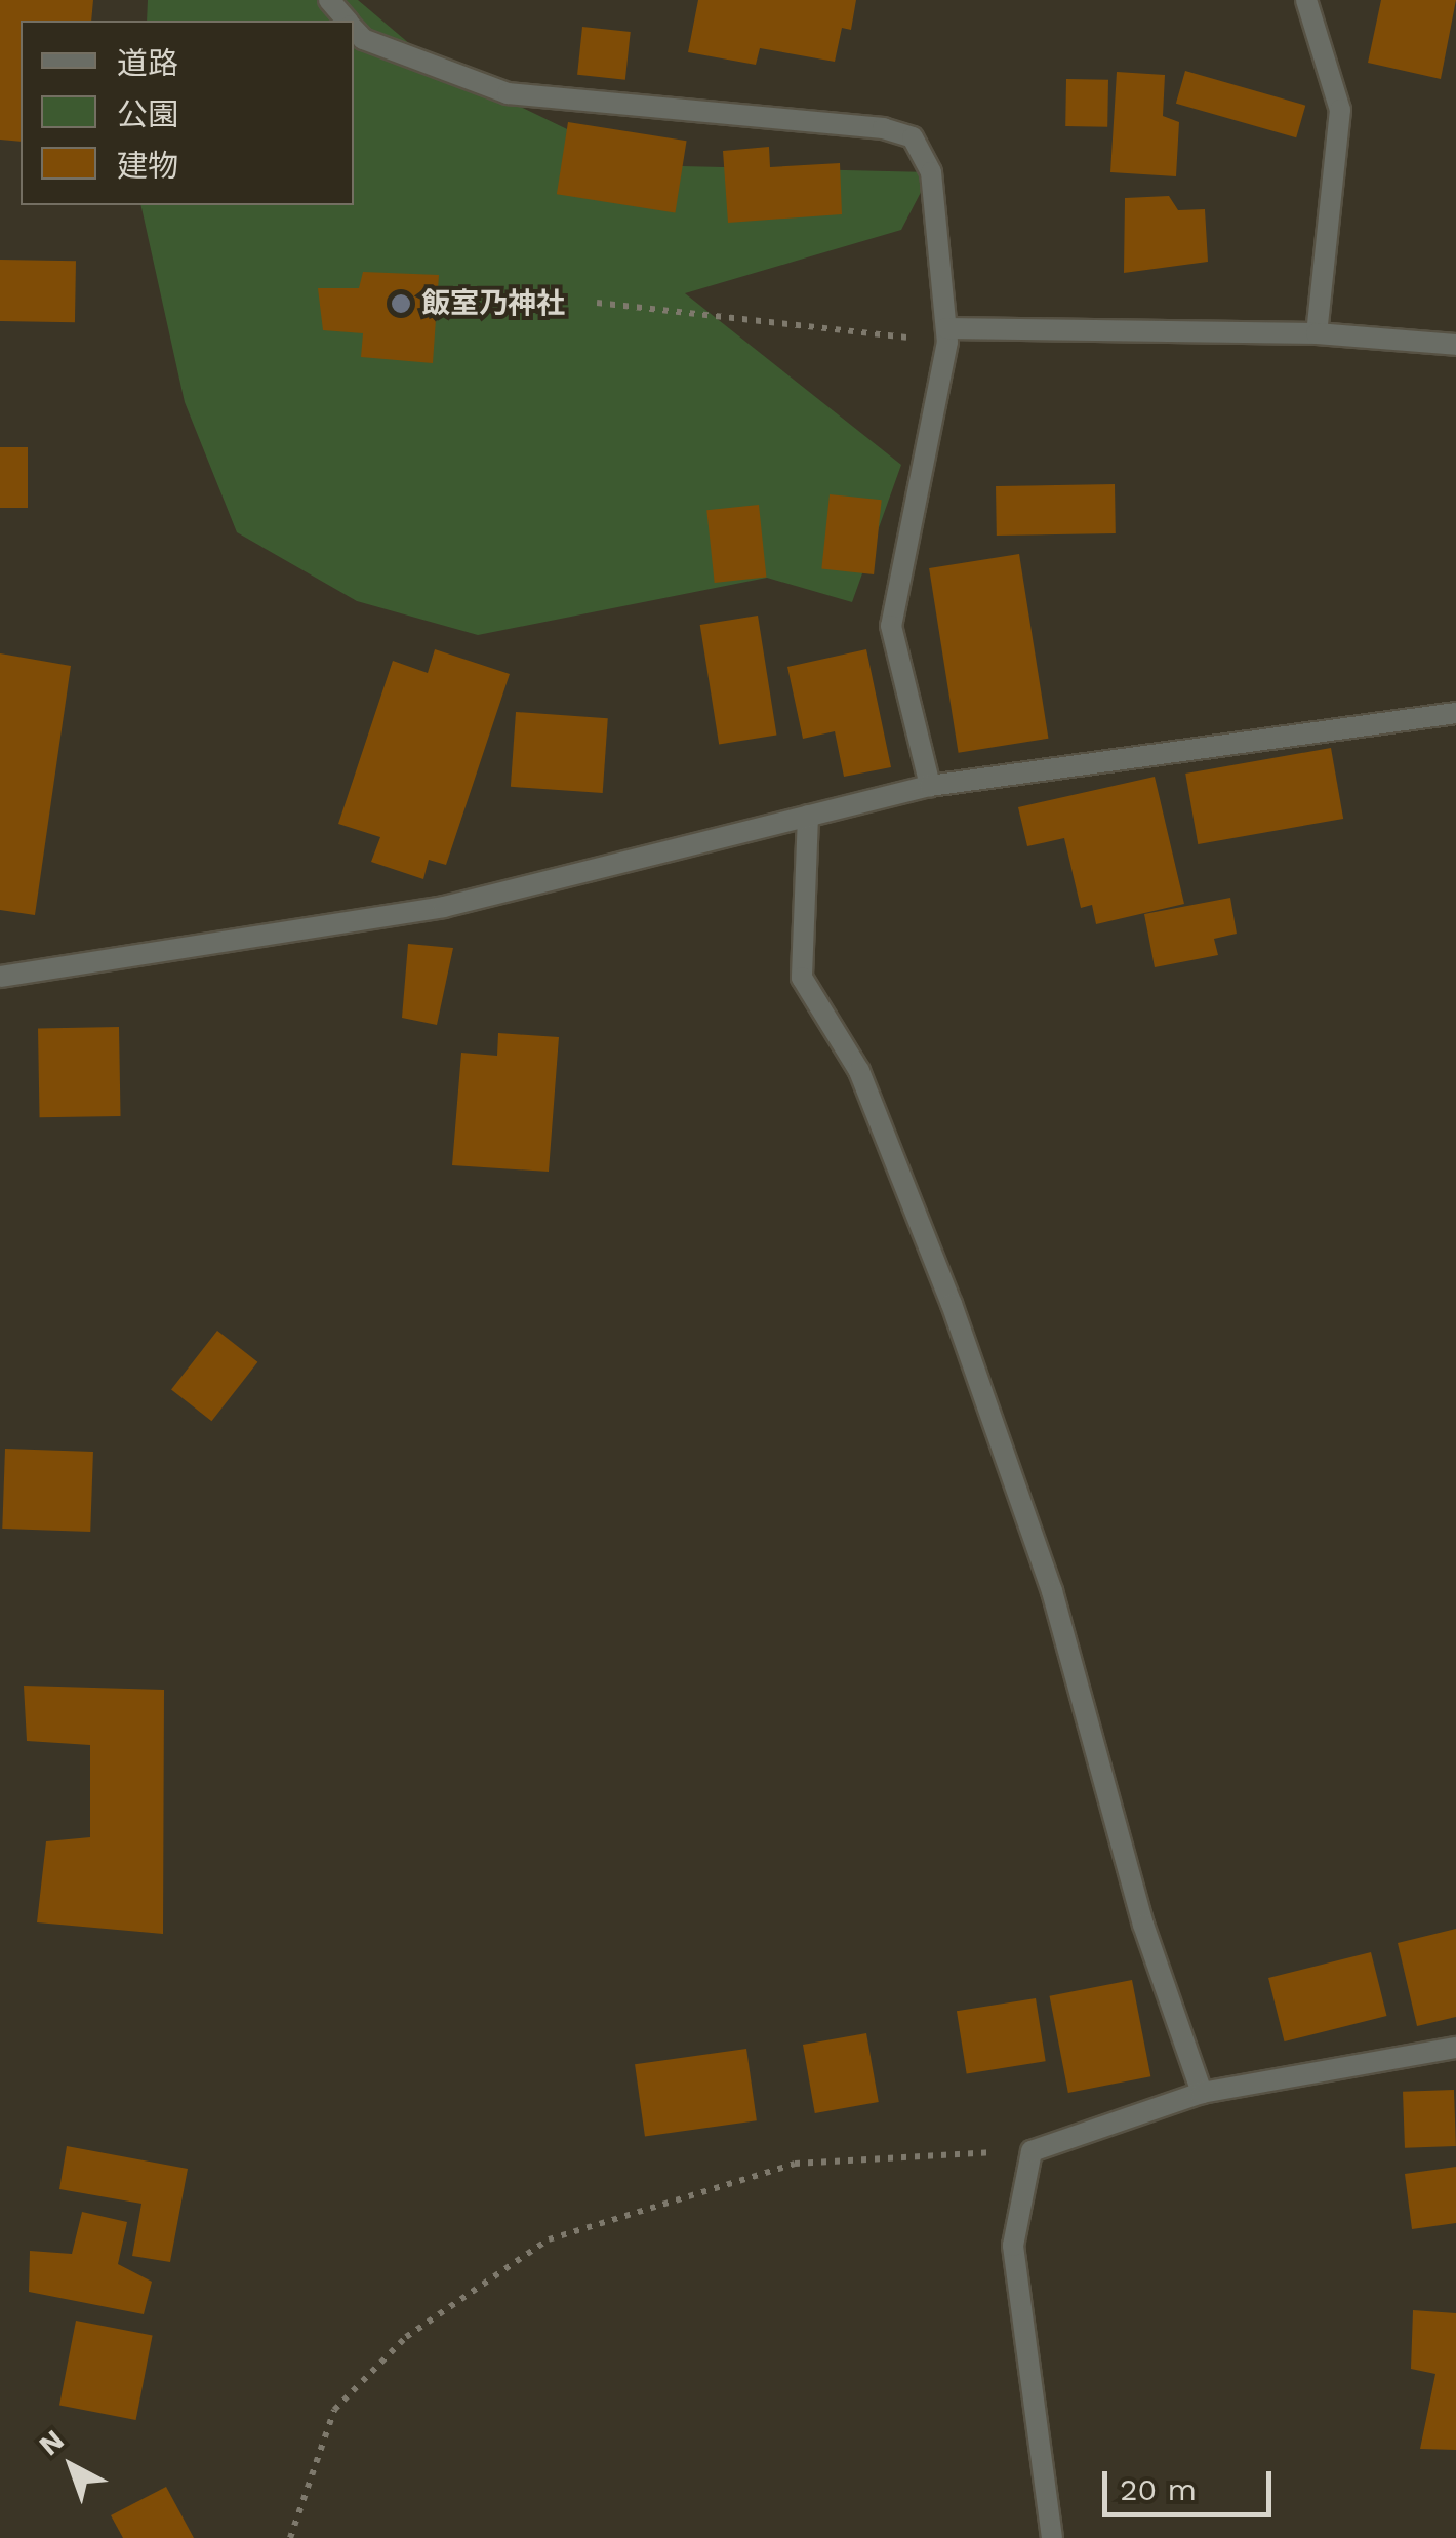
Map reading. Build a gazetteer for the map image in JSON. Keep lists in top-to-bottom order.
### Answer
{
  "places": ["飯室乃神社"],
  "legend": ["道路", "公園", "建物"],
  "scale_bar": "20 m",
  "north": "top left"
}
